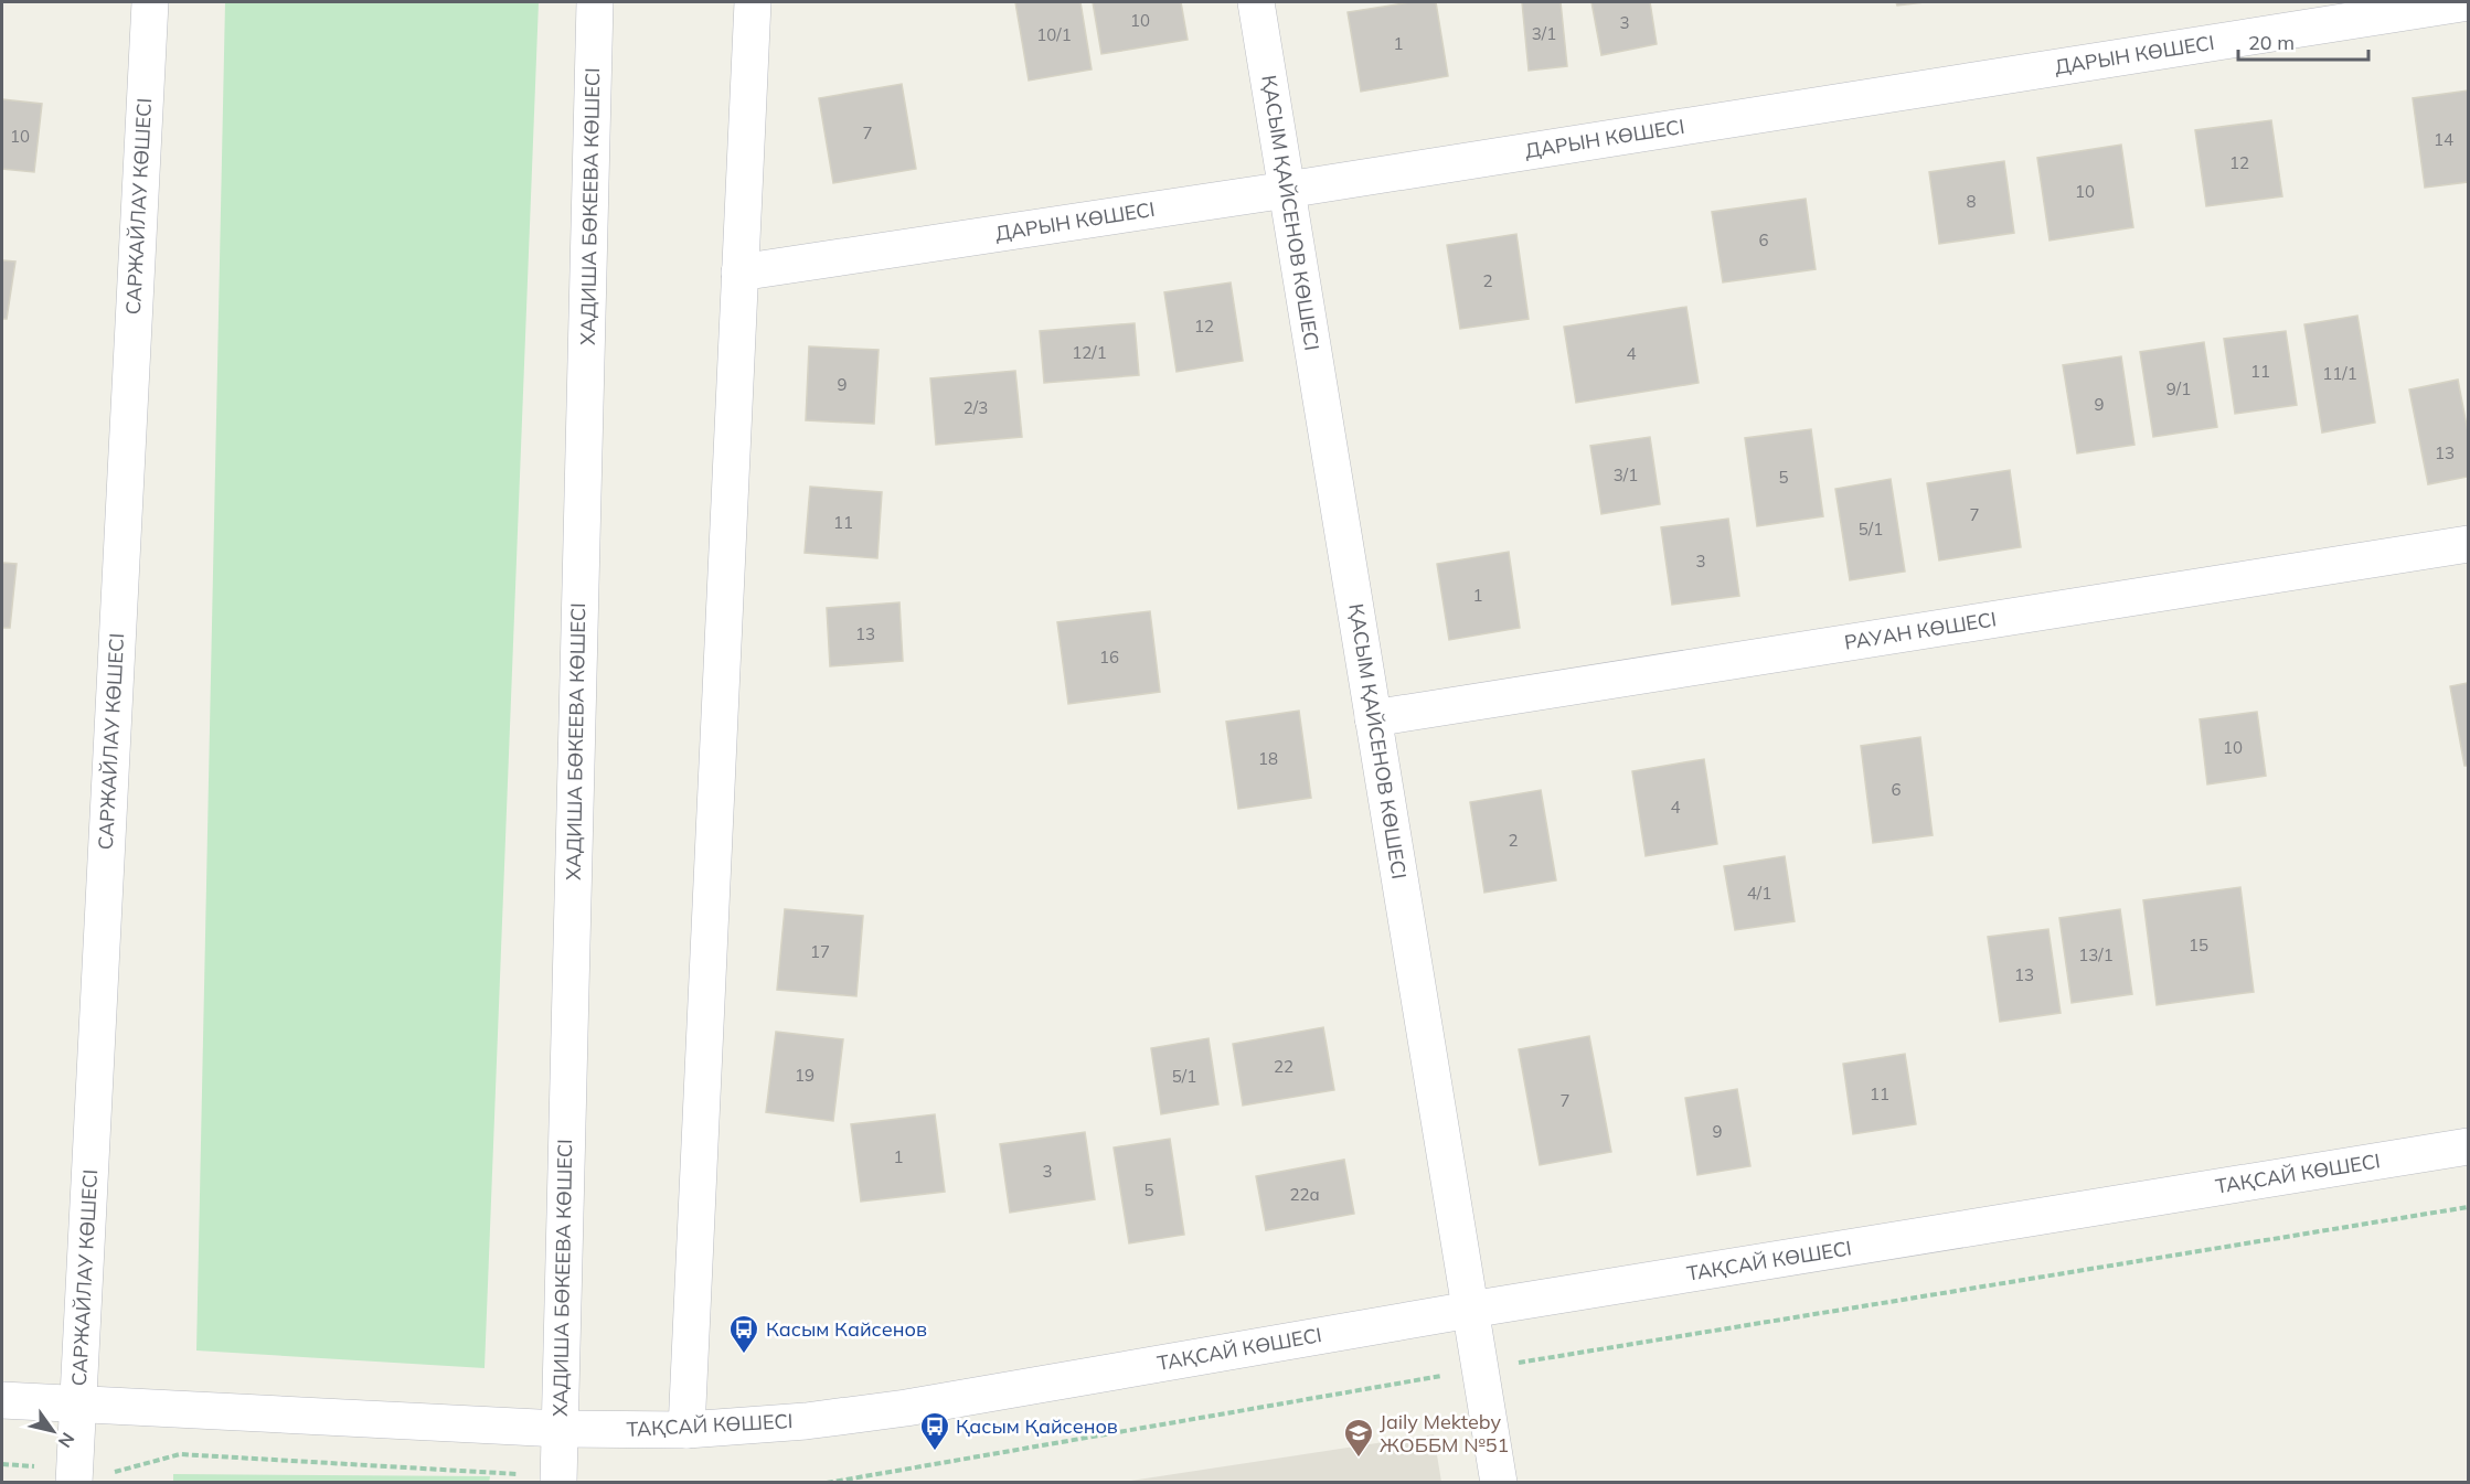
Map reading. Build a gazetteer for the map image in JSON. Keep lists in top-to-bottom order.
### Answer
{
  "streets": {
    "street": [
      "ДАРЫН КӨШЕСІ",
      "САРЖАЙЛАУ КӨШЕСІ",
      "ХАДИША БӨКЕЕВА КӨШЕСІ",
      "ҚАСЫМ ҚАЙСЕНОВ КӨШЕСІ",
      "РАУАН КӨШЕСІ",
      "ТАҚСАЙ КӨШЕСІ"
    ]
  },
  "crossings": [
    ["ДАРЫН КӨШЕСІ", "ҚАСЫМ ҚАЙСЕНОВ КӨШЕСІ"],
    ["САРЖАЙЛАУ КӨШЕСІ", "ТАҚСАЙ КӨШЕСІ"],
    ["ХАДИША БӨКЕЕВА КӨШЕСІ", "ТАҚСАЙ КӨШЕСІ"],
    ["ҚАСЫМ ҚАЙСЕНОВ КӨШЕСІ", "РАУАН КӨШЕСІ"],
    ["ҚАСЫМ ҚАЙСЕНОВ КӨШЕСІ", "ТАҚСАЙ КӨШЕСІ"]
  ],
  "places": {
    "bus stop": ["Касым Кайсенов", "Қасым Қайсенов"],
    "school or university": ["Jaily Mekteby ЖОББМ №51"]
  },
  "house_numbers": [
    "10",
    "3",
    "3/1",
    "10/1",
    "1",
    "7",
    "10",
    "14",
    "12",
    "10",
    "8",
    "6",
    "2",
    "12",
    "12/1",
    "4",
    "11",
    "11/1",
    "9",
    "9/1",
    "9",
    "2/3",
    "13",
    "3/1",
    "5",
    "7",
    "11",
    "5/1",
    "3",
    "1",
    "13",
    "16",
    "10",
    "18",
    "6",
    "4",
    "2",
    "4/1",
    "15",
    "17",
    "13/1",
    "13",
    "22",
    "19",
    "5/1",
    "11",
    "7",
    "9",
    "1",
    "3",
    "5",
    "22а"
  ],
  "scale_bar": "20 m",
  "north": "bottom right"
}
